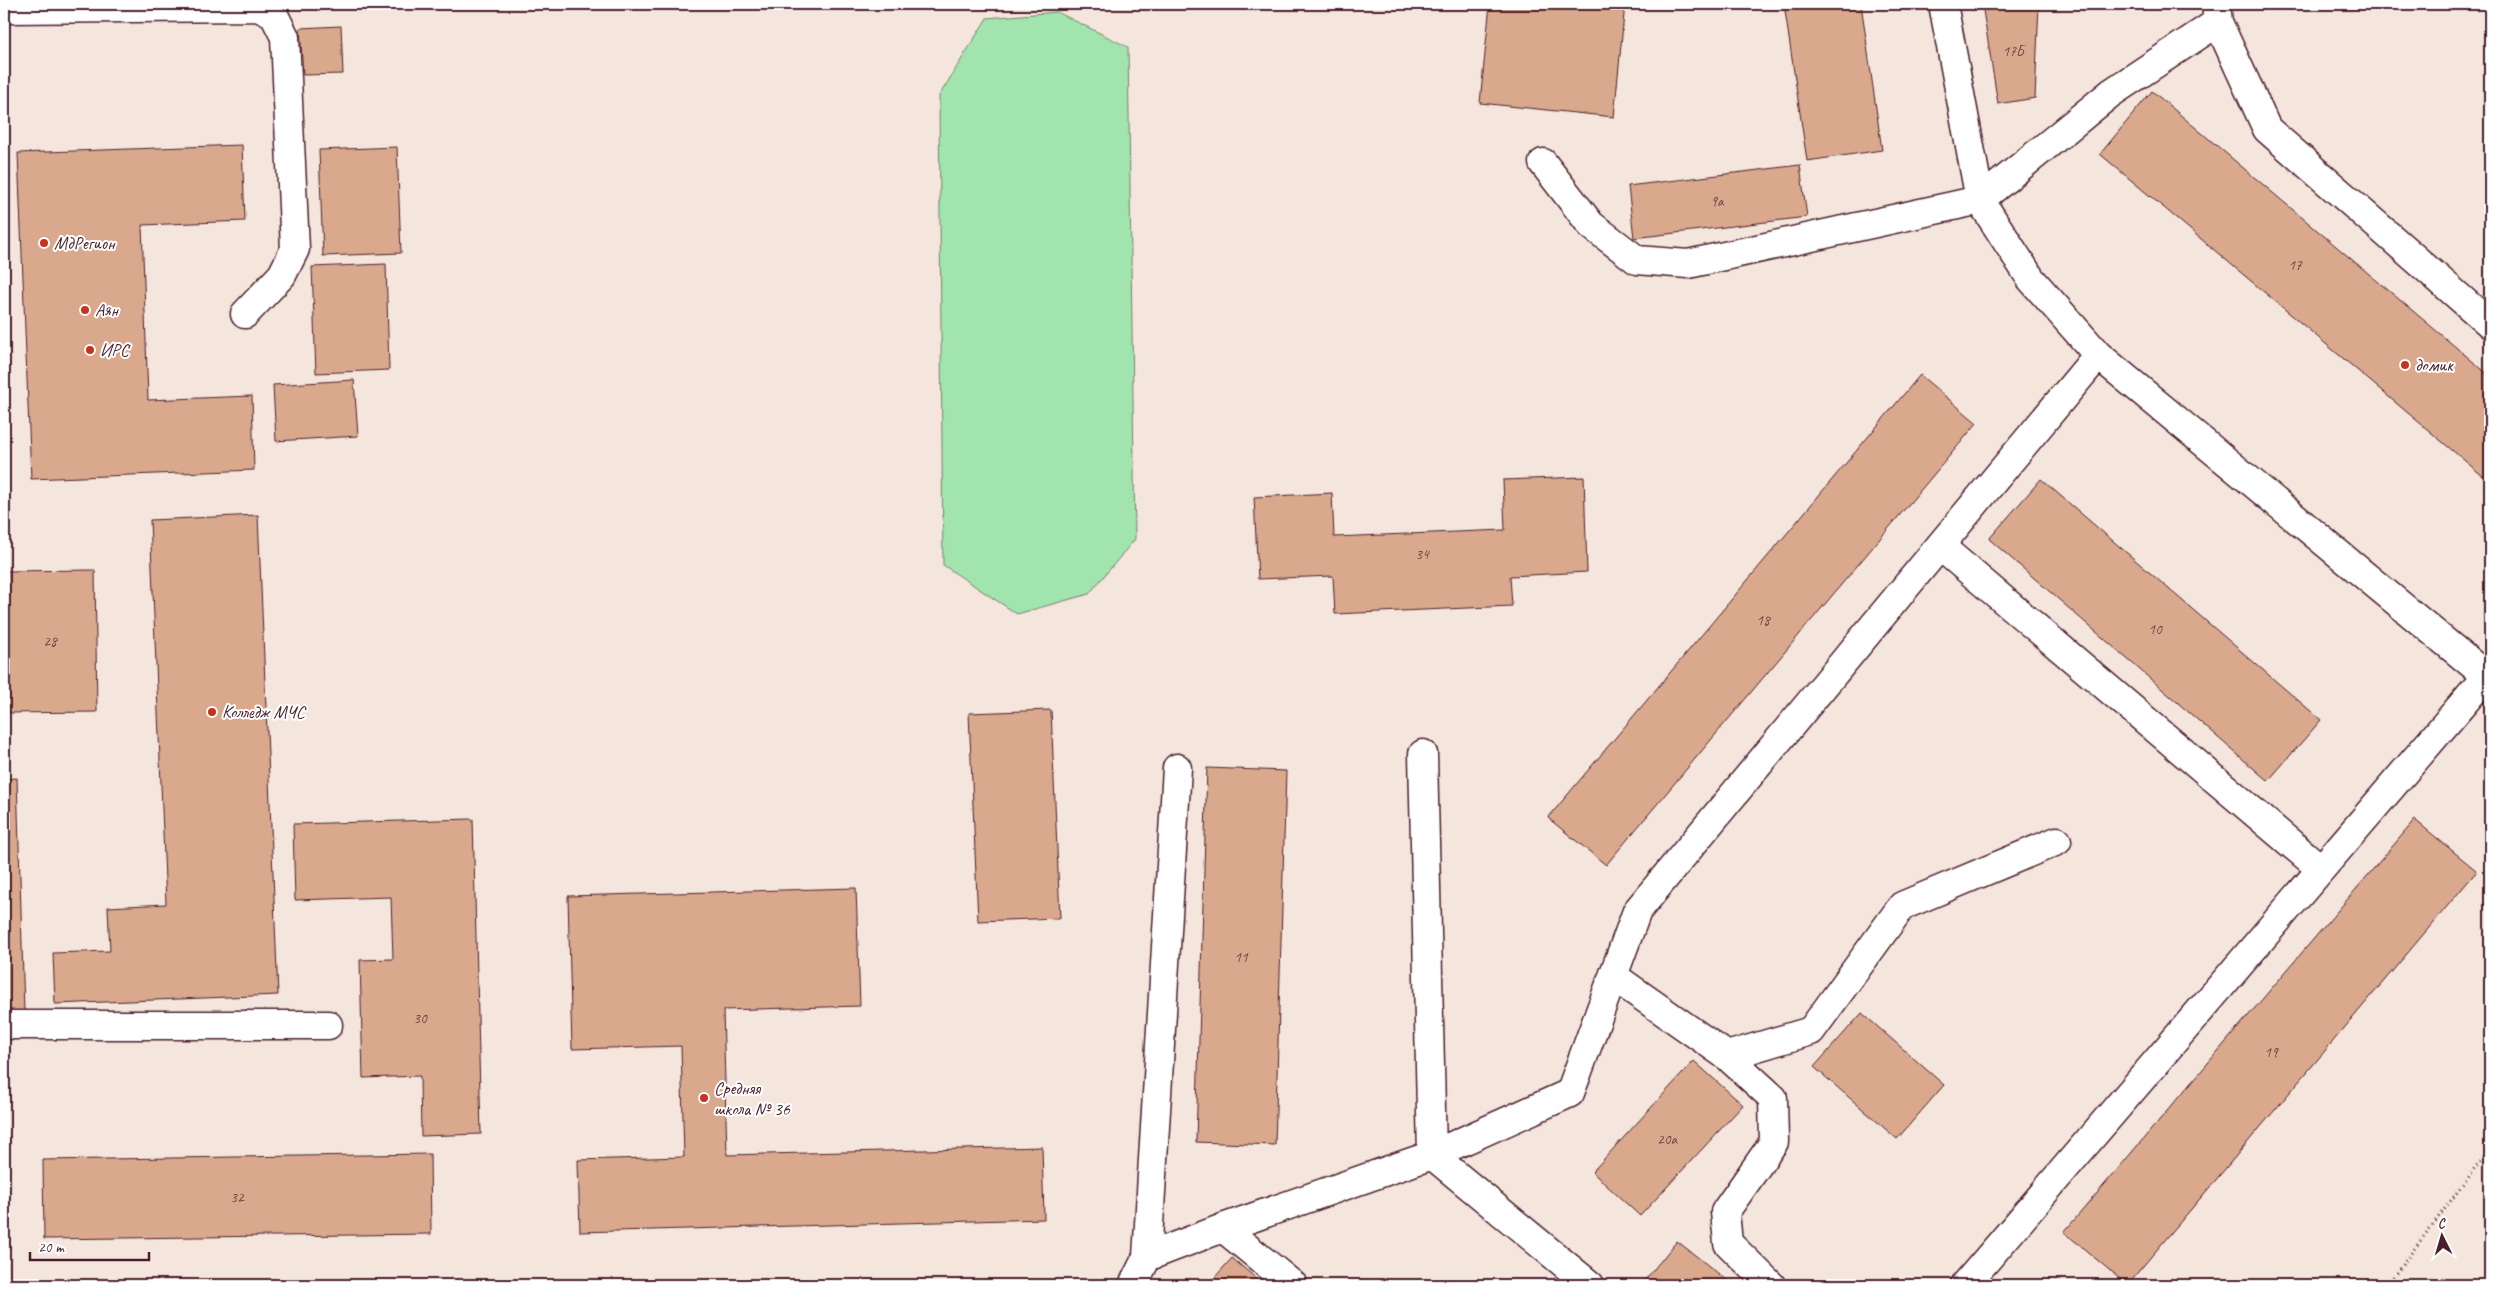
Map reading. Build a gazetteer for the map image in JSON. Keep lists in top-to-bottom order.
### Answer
{
  "places": [
    "МдРегион",
    "Аян",
    "ИРС",
    "домик",
    "Колледж МЧС",
    "Средняя школа № 36"
  ],
  "house_numbers": [
    "17Б",
    "9а",
    "17",
    "34",
    "18",
    "10",
    "28",
    "11",
    "30",
    "19",
    "20а",
    "32"
  ],
  "scale_bar": "20 m",
  "north": "top"
}
